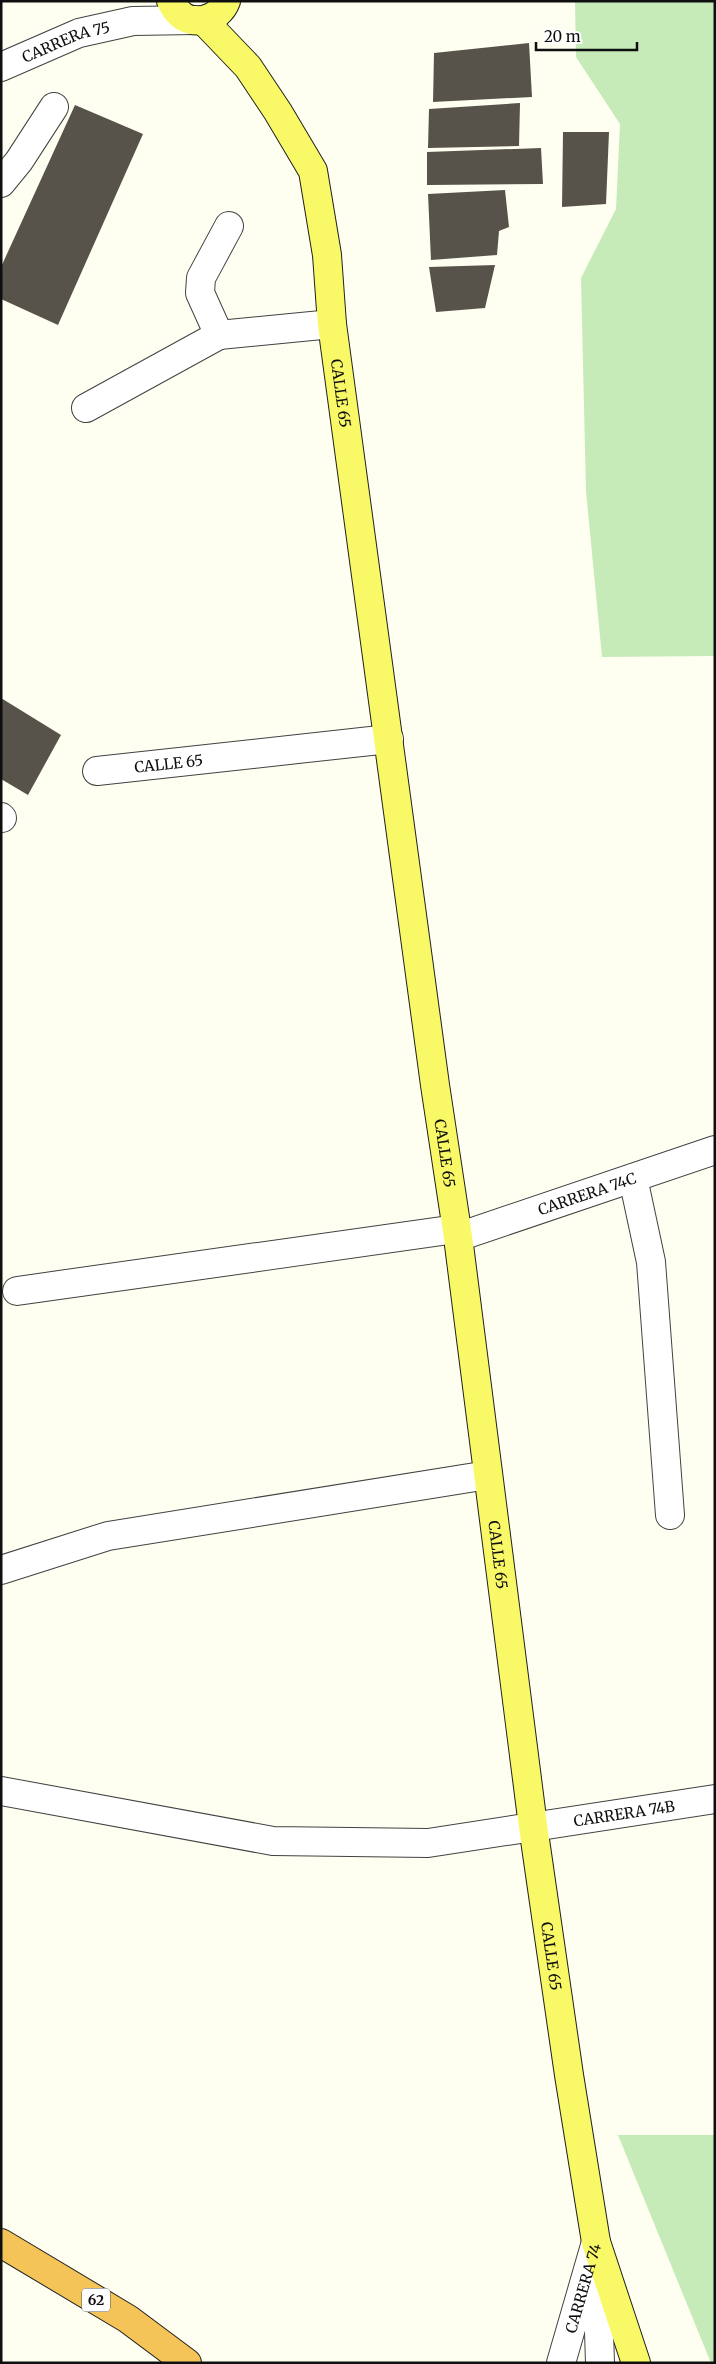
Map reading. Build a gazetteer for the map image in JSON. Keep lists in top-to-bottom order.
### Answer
{
  "streets": {
    "highway": ["62"],
    "main road": ["CALLE 65"],
    "street": [
      "CARRERA 75",
      "CARRERA 74C",
      "CARRERA 74B",
      "CARRERA 74"
    ]
  },
  "crossings": [
    ["CARRERA 75", "CALLE 65"],
    ["CALLE 65", "CARRERA 74C"],
    ["CALLE 65", "CARRERA 74B"],
    ["CALLE 65", "CARRERA 74"]
  ],
  "scale_bar": "20 m"
}
